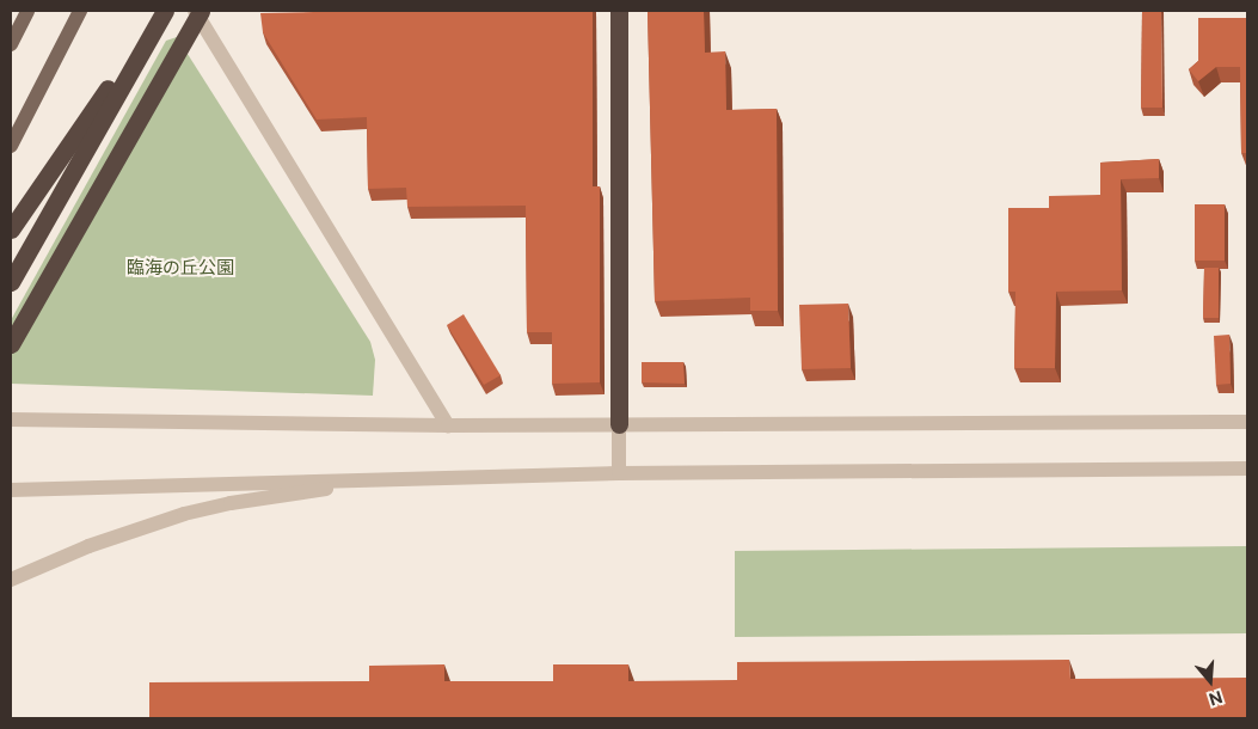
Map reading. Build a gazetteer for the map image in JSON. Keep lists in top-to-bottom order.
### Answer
{
  "parks": ["臨海の丘公園"],
  "north": "bottom"
}
